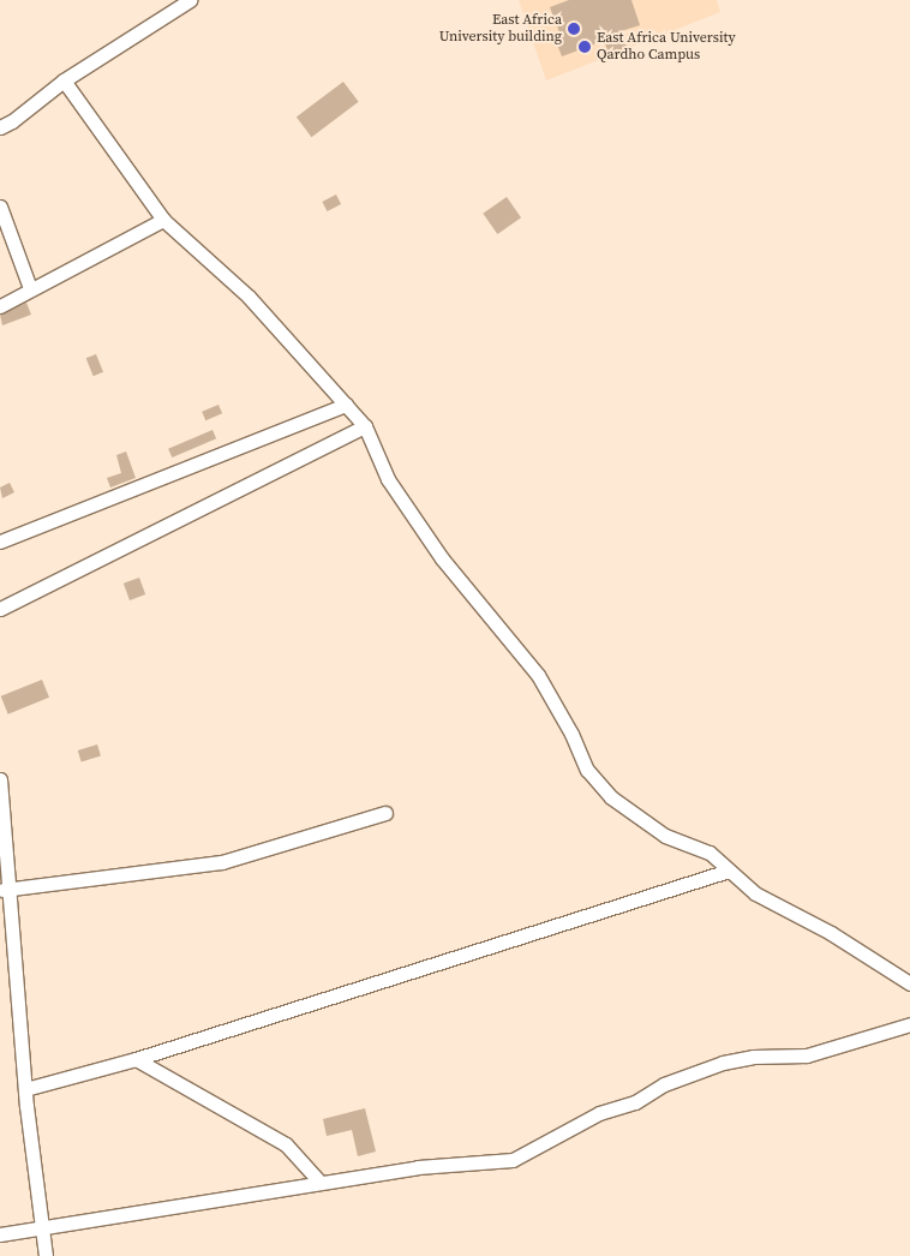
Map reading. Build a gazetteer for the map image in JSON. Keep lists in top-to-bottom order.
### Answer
{
  "places": ["East Africa University building", "East Africa University Qardho Campus"]
}
